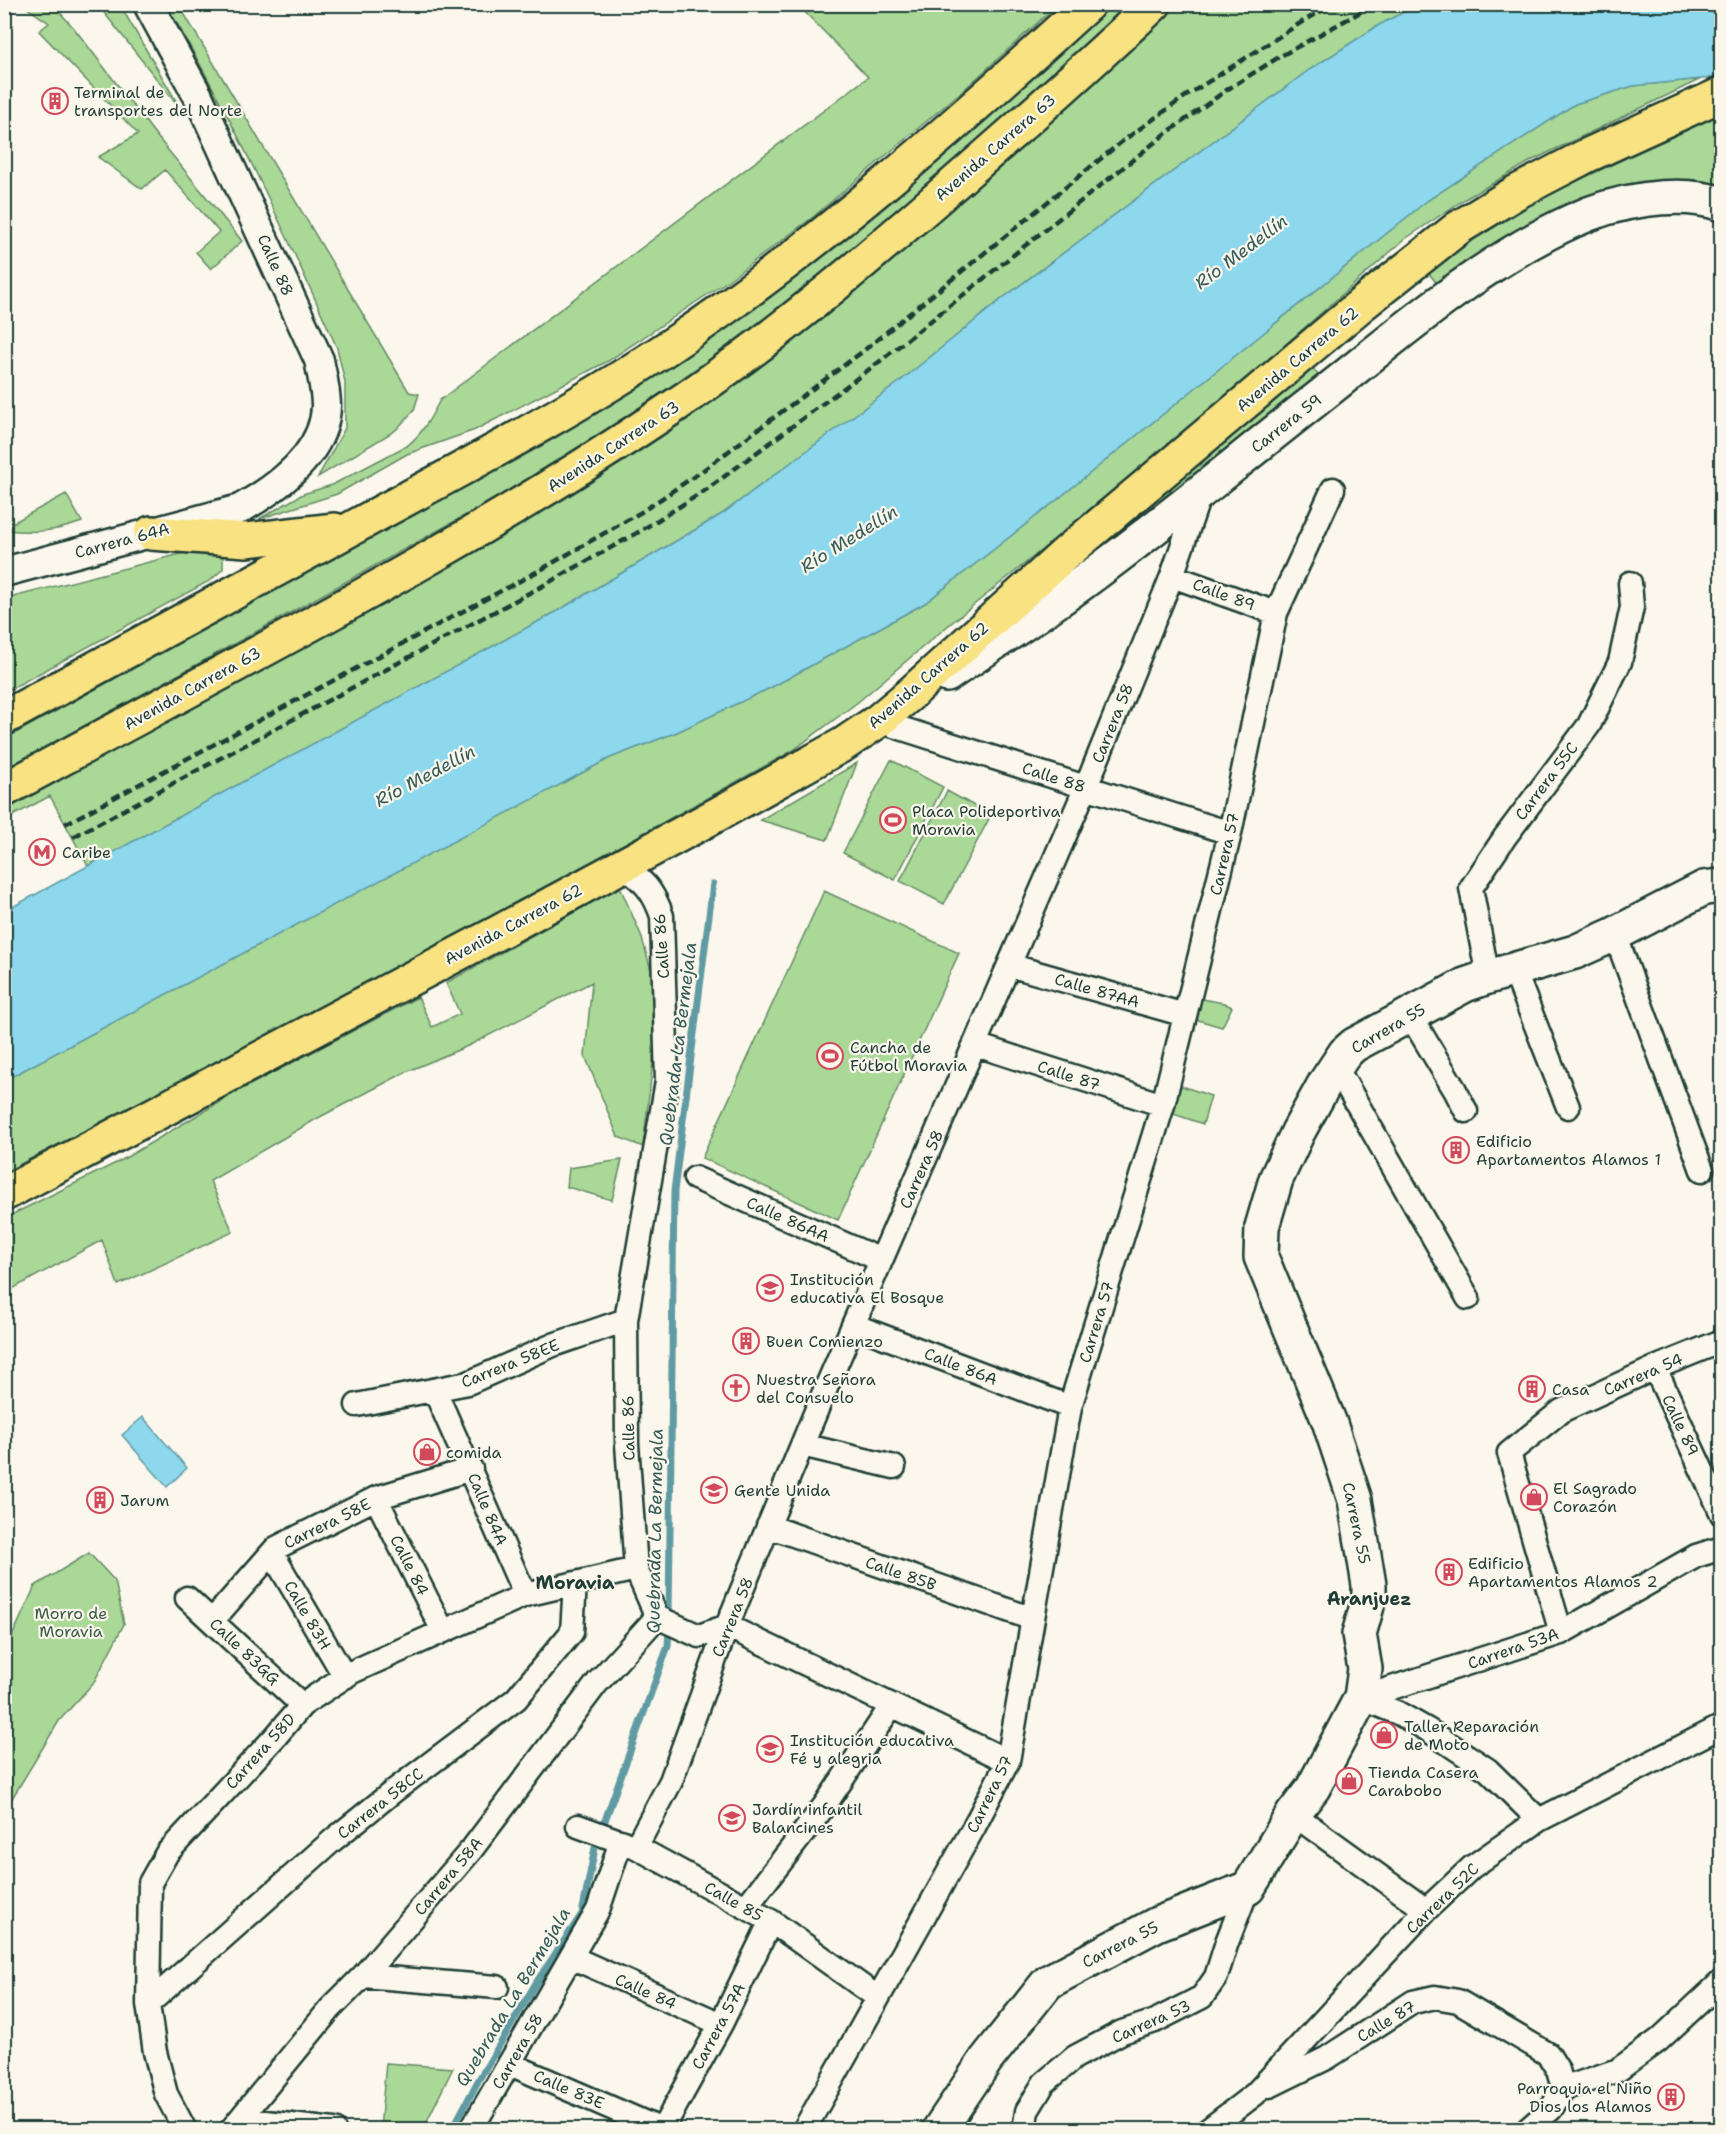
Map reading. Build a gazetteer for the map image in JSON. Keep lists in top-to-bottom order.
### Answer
{
  "streets": {
    "highway": ["Avenida Carrera 63", "Avenida Carrera 62"],
    "main road": ["Carrera 59", "Carrera 55"],
    "street": [
      "Calle 88",
      "Carrera 64A",
      "Calle 89",
      "Carrera 58",
      "Carrera 55C",
      "Carrera 57",
      "Calle 86",
      "Calle 87AA",
      "Calle 87",
      "Calle 86AA",
      "Carrera 58EE",
      "Calle 86A",
      "Carrera 54",
      "Calle 84A",
      "Carrera 58E",
      "Calle 84",
      "Calle 85B",
      "Calle 83H",
      "Carrera 53A",
      "Calle 83GG",
      "Carrera 58D",
      "Carrera 58CC",
      "Carrera 58A",
      "Carrera 52C",
      "Calle 85",
      "Carrera 53",
      "Carrera 57A",
      "Calle 83E"
    ]
  },
  "crossings": [
    ["Calle 88", "Avenida Carrera 62"],
    ["Calle 88", "Carrera 59"],
    ["Calle 88", "Carrera 64A"],
    ["Calle 88", "Carrera 58"],
    ["Calle 88", "Carrera 57"],
    ["Avenida Carrera 62", "Carrera 59"],
    ["Avenida Carrera 62", "Calle 86"],
    ["Carrera 59", "Carrera 58"],
    ["Calle 89", "Carrera 58"],
    ["Calle 89", "Carrera 57"],
    ["Calle 89", "Carrera 54"],
    ["Carrera 58", "Calle 87AA"],
    ["Carrera 58", "Calle 87"],
    ["Carrera 58", "Calle 86AA"],
    ["Carrera 58", "Calle 86A"],
    ["Carrera 58", "Calle 84"],
    ["Carrera 58", "Calle 85B"],
    ["Carrera 58", "Calle 85"],
    ["Carrera 58", "Calle 83E"],
    ["Carrera 55C", "Carrera 55"],
    ["Carrera 57", "Calle 87AA"],
    ["Carrera 57", "Calle 87"],
    ["Carrera 57", "Calle 86A"],
    ["Carrera 57", "Calle 85B"],
    ["Carrera 57", "Calle 85"],
    ["Calle 86", "Carrera 58EE"],
    ["Calle 86", "Carrera 58D"],
    ["Calle 86", "Carrera 58A"],
    ["Carrera 55", "Carrera 53A"],
    ["Carrera 55", "Carrera 53"],
    ["Calle 87", "Carrera 52C"],
    ["Carrera 58EE", "Calle 84A"],
    ["Carrera 54", "Carrera 53A"],
    ["Calle 84A", "Carrera 58E"],
    ["Calle 84A", "Carrera 58D"],
    ["Carrera 58E", "Calle 84"],
    ["Carrera 58E", "Calle 83H"],
    ["Carrera 58E", "Calle 83GG"],
    ["Calle 84", "Carrera 58D"],
    ["Calle 84", "Carrera 57A"],
    ["Calle 83H", "Carrera 58D"],
    ["Calle 83GG", "Carrera 58D"],
    ["Carrera 58D", "Carrera 58CC"],
    ["Calle 85", "Carrera 57A"],
    ["Carrera 57A", "Calle 83E"]
  ],
  "districts": ["Moravia", "Aranjuez"],
  "water": ["Río Medellín", "Quebrada La Bermejala"],
  "parks": ["Morro de Moravia"],
  "places": {
    "building": [
      "Terminal de transportes del Norte",
      "Edificio Apartamentos Alamos 1",
      "Buen Comienzo",
      "Casa",
      "Jarum",
      "Edificio Apartamentos Alamos 2",
      "Parroquia el Niño Dios los Alamos"
    ],
    "sports": ["Placa Polideportiva Moravia", "Cancha de Fútbol Moravia"],
    "metro station": ["Caribe"],
    "school or university": [
      "Institución educativa El Bosque",
      "Gente Unida",
      "Institución educativa Fé y alegria",
      "Jardín infantil Balancines"
    ],
    "church": ["Nuestra Señora del Consuelo"],
    "shop": [
      "comida",
      "El Sagrado Corazón",
      "Taller Reparación de Moto",
      "Tienda Casera Carabobo"
    ]
  }
}
